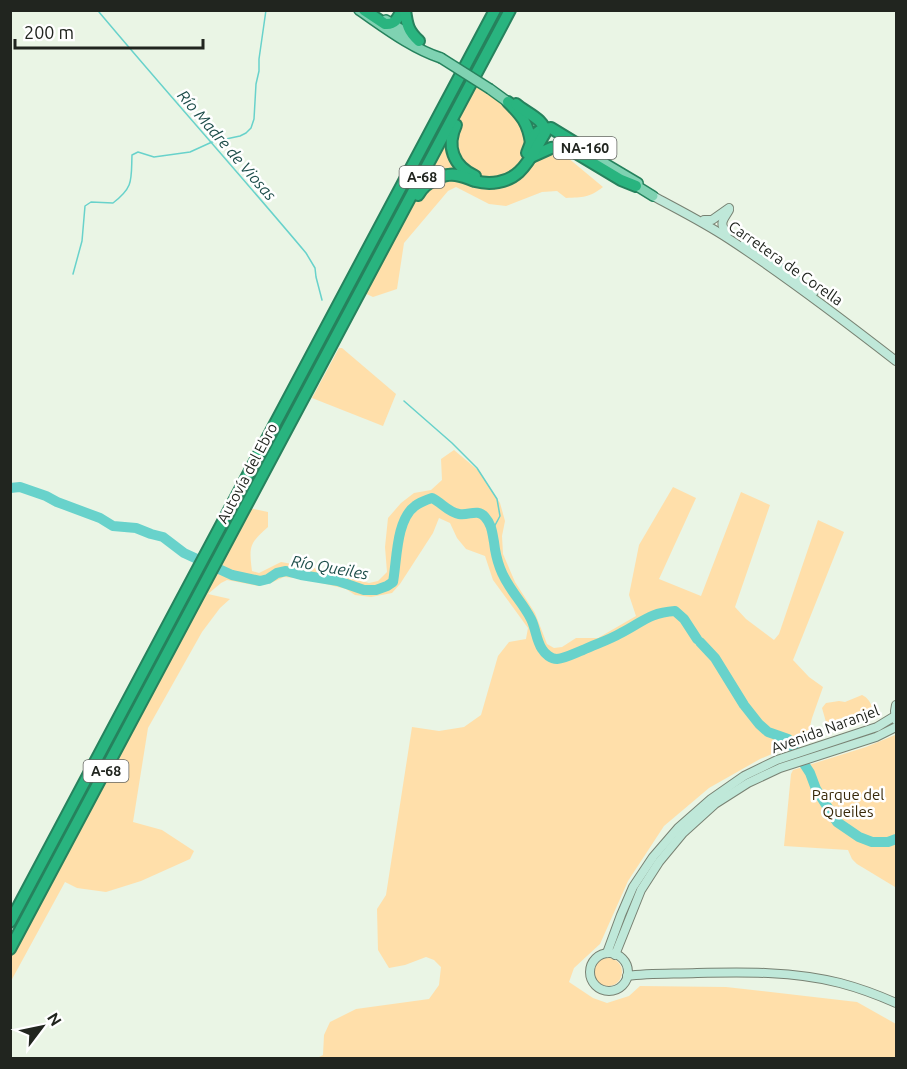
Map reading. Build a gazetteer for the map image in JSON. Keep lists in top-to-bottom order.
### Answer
{
  "streets": {
    "highway": ["A-68", "Autovía del Ebro"],
    "main road": ["NA-160"],
    "street": ["Carretera de Corella", "Avenida Naranjel"]
  },
  "crossings": [
    ["NA-160", "Carretera de Corella"]
  ],
  "water": ["Río Madre de Viosas", "Río Queiles"],
  "parks": ["Parque del Queiles"],
  "scale_bar": "200 m",
  "north": "top right"
}
